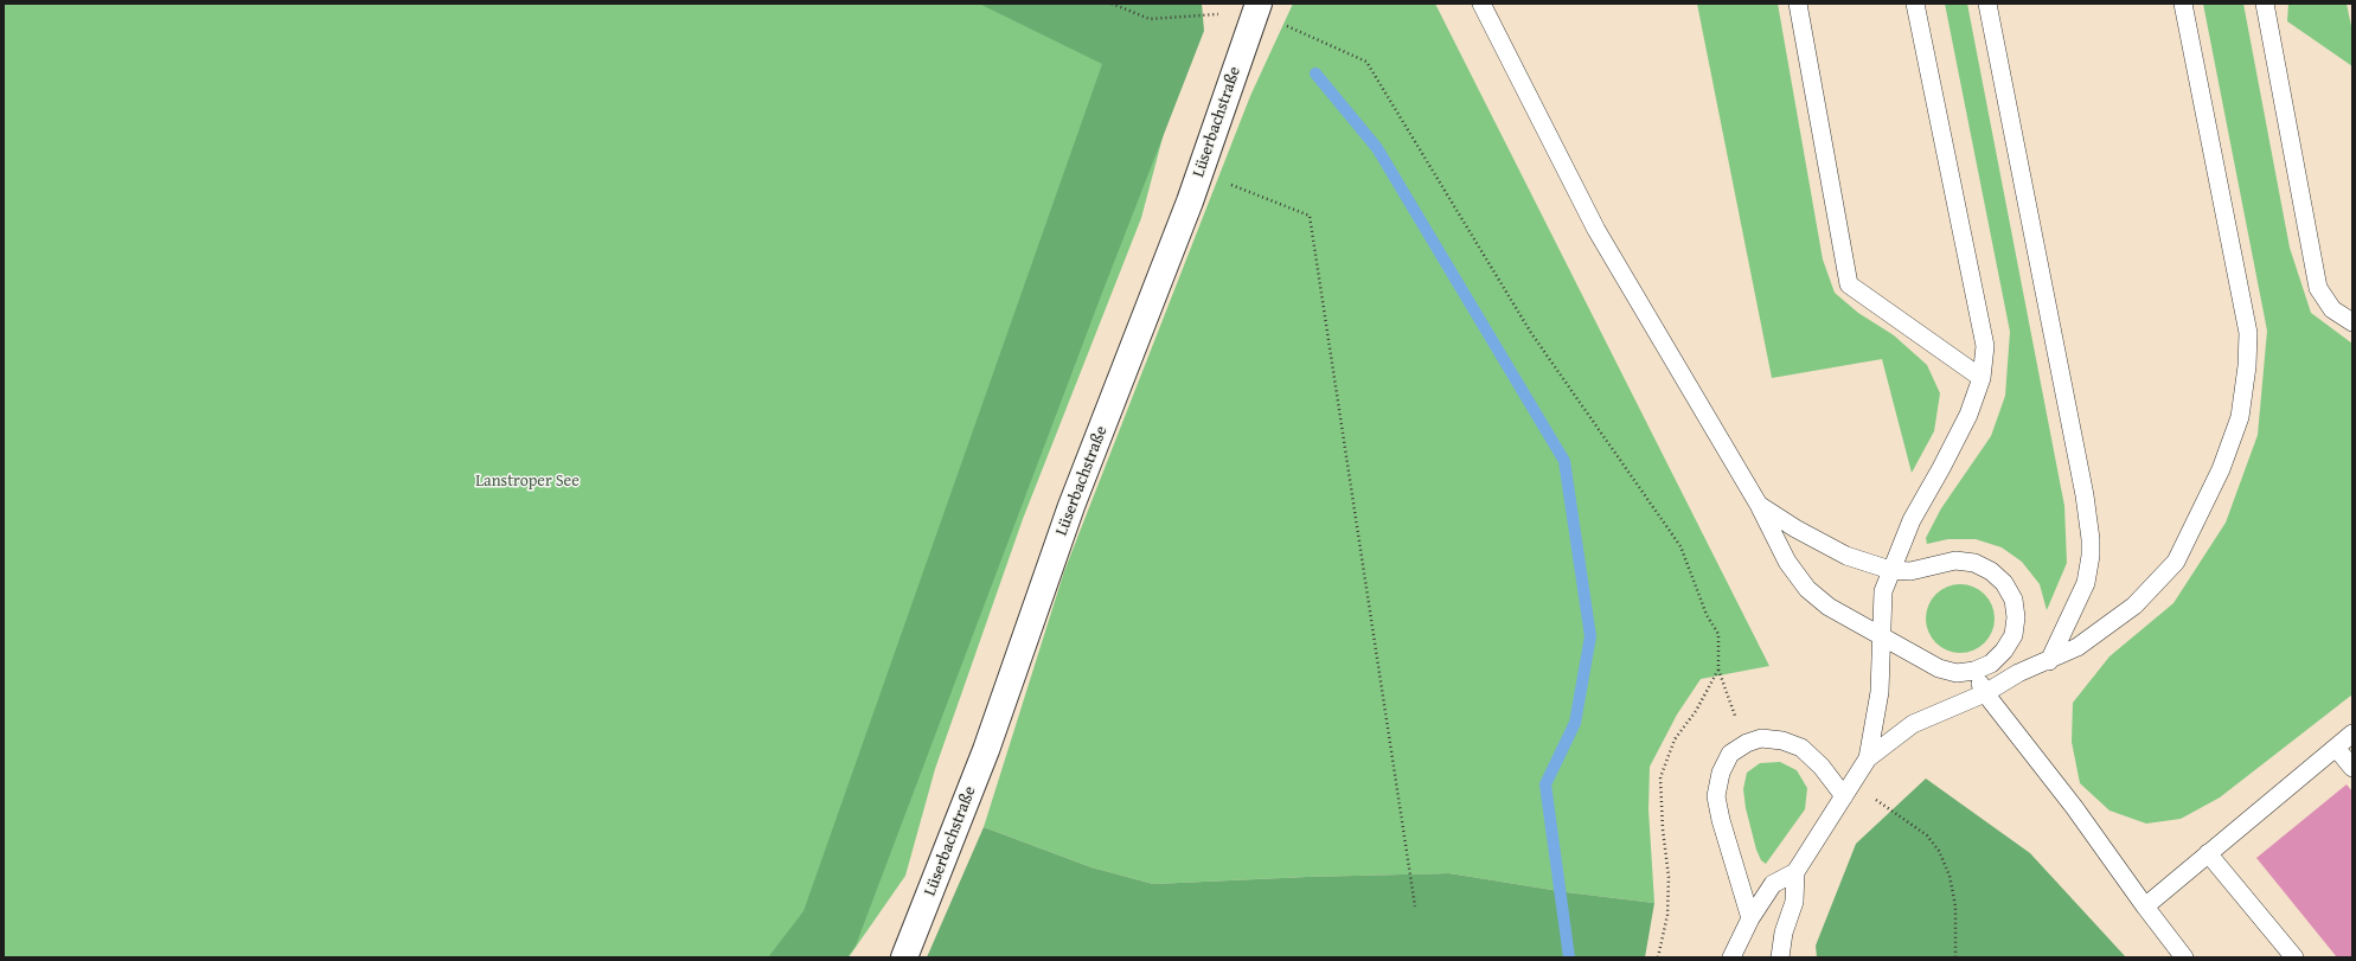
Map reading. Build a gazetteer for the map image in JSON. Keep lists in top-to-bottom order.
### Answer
{
  "streets": {
    "street": ["Lüserbachstraße"]
  },
  "parks": ["Lanstroper See"]
}
